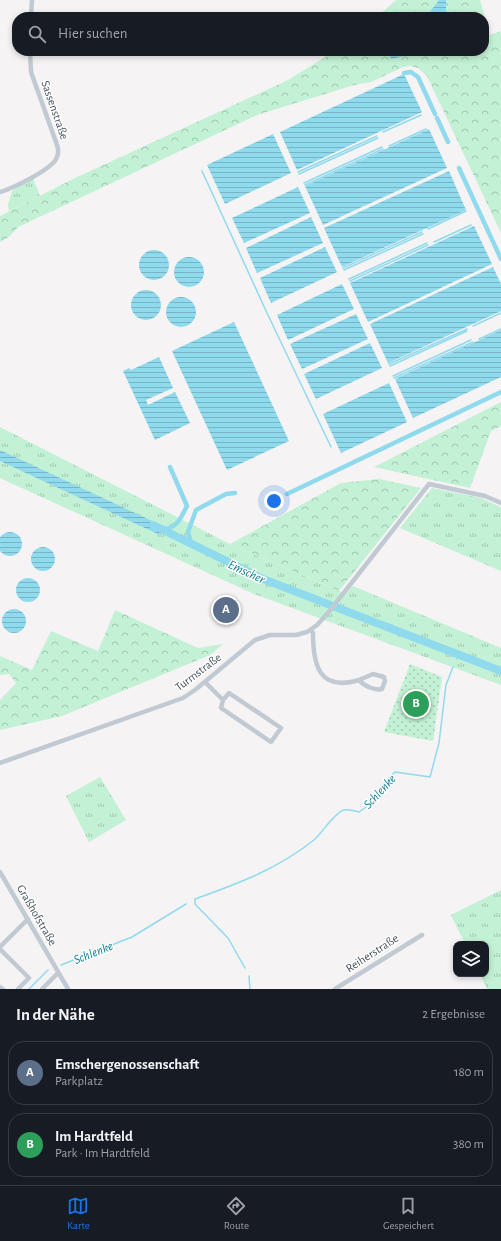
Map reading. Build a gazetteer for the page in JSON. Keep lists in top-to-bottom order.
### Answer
{
  "streets": {
    "street": [
      "Sassenstraße",
      "Turmstraße",
      "Graßhofstraße",
      "Reiherstraße"
    ]
  },
  "water": ["Emscher", "Schlenke"],
  "page": {
    "search": "Hier suchen",
    "pins": ["A", "B"],
    "heading": ["In der Nähe", "2 Ergebnisse"],
    "list": [
      {
        "mark": "A",
        "name": "Emschergenossenschaft",
        "note": "Parkplatz",
        "value": "180 m"
      },
      {
        "mark": "B",
        "name": "Im Hardtfeld",
        "note": "Park · Im Hardtfeld",
        "value": "380 m"
      }
    ],
    "nav": ["Karte", "Route", "Gespeichert"]
  }
}
